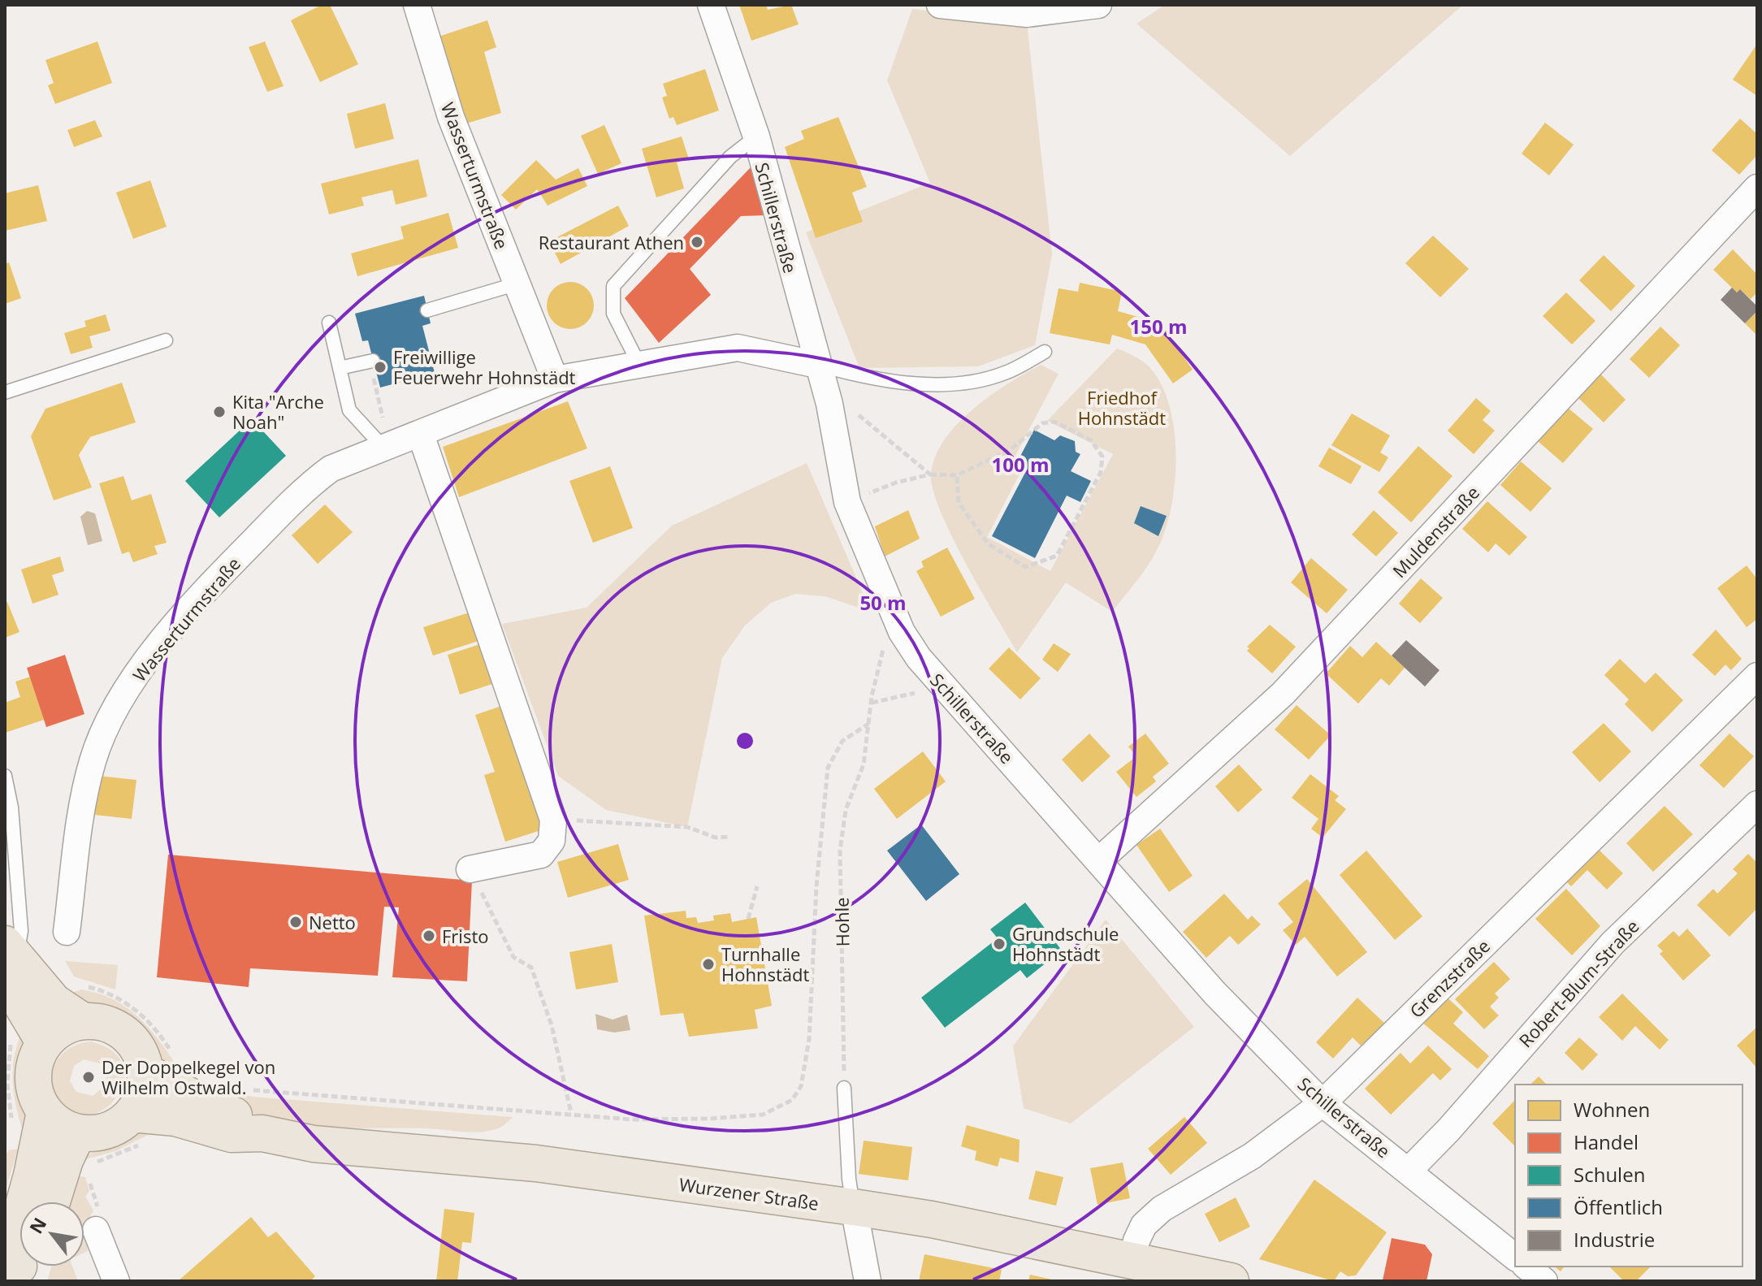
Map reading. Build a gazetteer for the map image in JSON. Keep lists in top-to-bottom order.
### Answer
{
  "streets": {
    "main road": ["Wurzener Straße"],
    "street": [
      "Wasserturmstraße",
      "Schillerstraße",
      "Muldenstraße",
      "Grenzstraße",
      "Robert-Blum-Straße"
    ],
    "path": ["Hohle"]
  },
  "crossings": [
    ["Wasserturmstraße", "Schillerstraße"],
    ["Schillerstraße", "Muldenstraße"],
    ["Schillerstraße", "Grenzstraße"],
    ["Schillerstraße", "Robert-Blum-Straße"],
    ["Grenzstraße", "Wurzener Straße"]
  ],
  "parks": ["Friedhof Hohnstädt"],
  "places": [
    "Restaurant Athen",
    "Freiwillige Feuerwehr Hohnstädt",
    "Kita \"Arche Noah\"",
    "Netto",
    "Fristo",
    "Grundschule Hohnstädt",
    "Turnhalle Hohnstädt",
    "Der Doppelkegel von Wilhelm Ostwald."
  ],
  "legend": [
    "Wohnen",
    "Handel",
    "Schulen",
    "Öffentlich",
    "Industrie"
  ],
  "north": "top left",
  "rings": ["150 m", "100 m", "50 m"]
}
